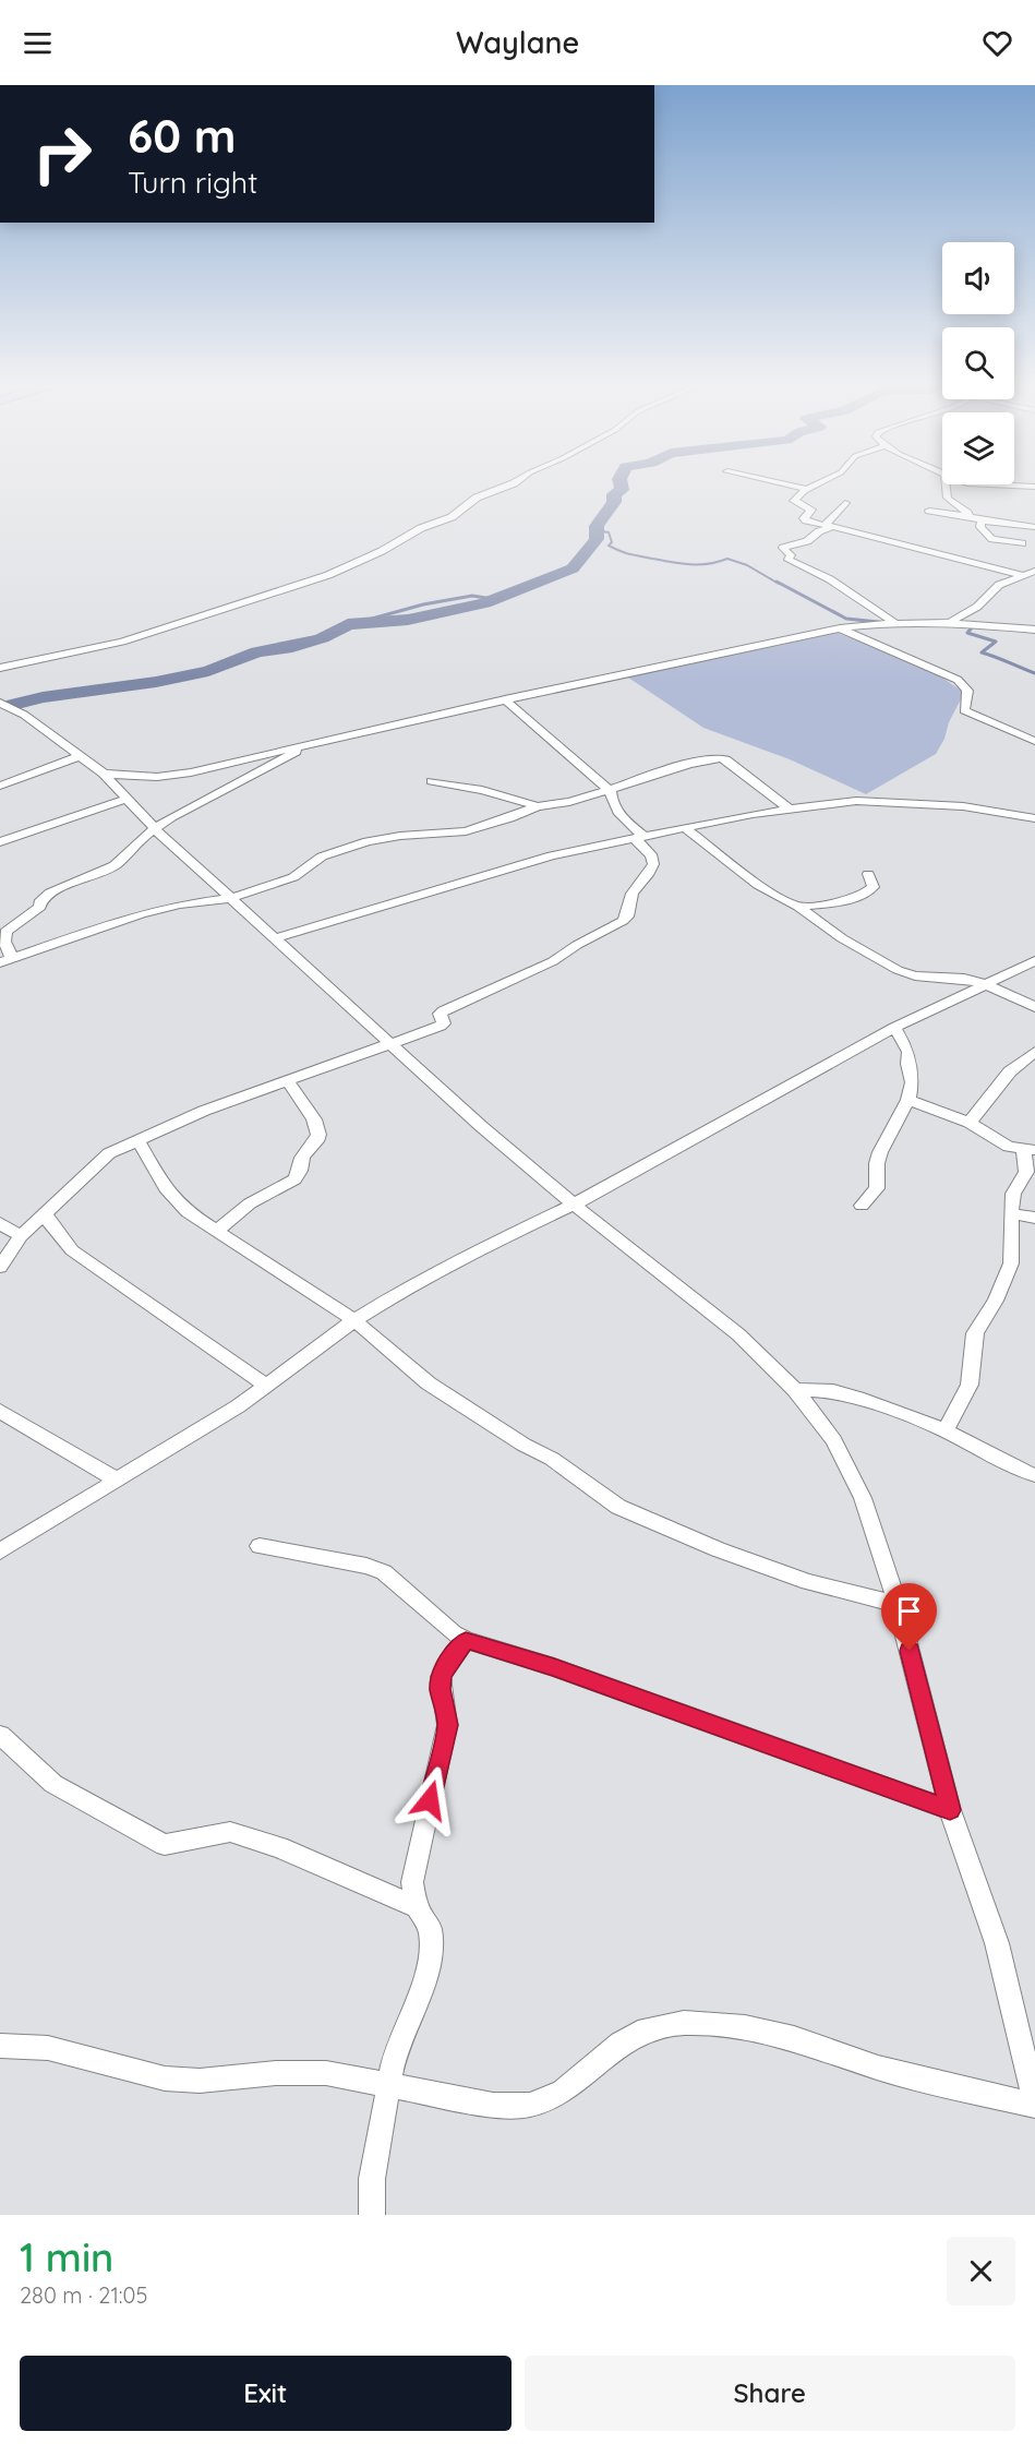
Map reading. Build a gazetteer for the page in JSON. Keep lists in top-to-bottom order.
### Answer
{
  "page": {
    "header": "Waylane",
    "turn": ["60 m", "Turn right"],
    "heading": ["1 min", "280 m · 21:05"],
    "buttons": ["Exit", "Share"]
  }
}
